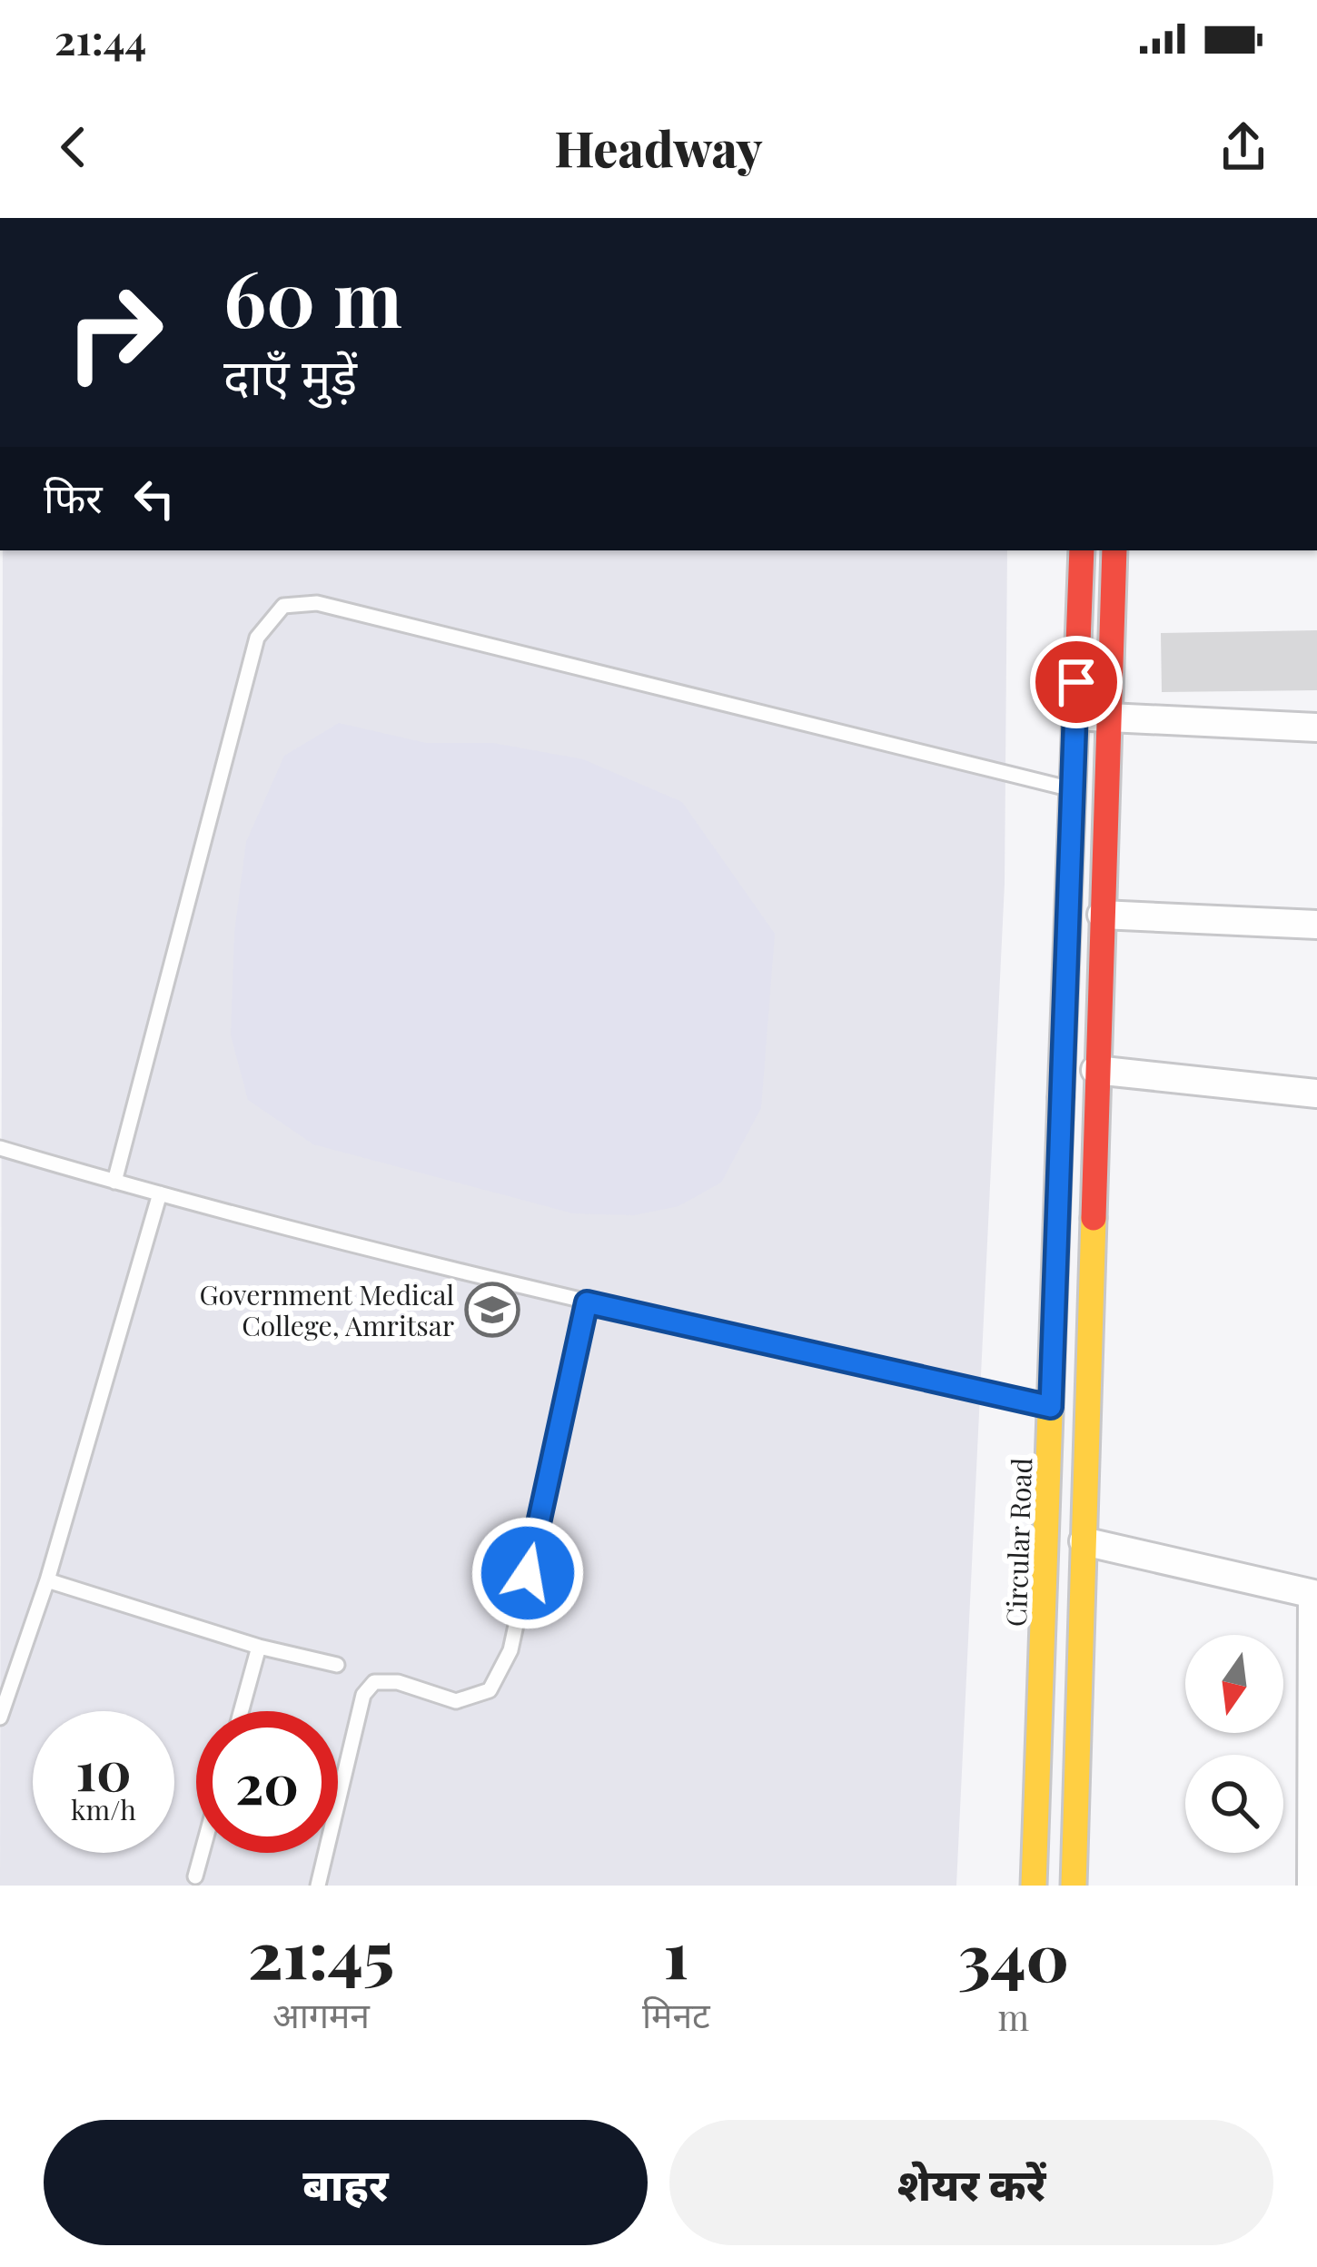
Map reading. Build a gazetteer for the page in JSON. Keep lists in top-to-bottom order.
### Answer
{
  "streets": {
    "street": ["Circular Road"]
  },
  "places": {
    "school or university": ["Government Medical College, Amritsar"]
  },
  "north": "bottom",
  "page": {
    "status": "21:44",
    "header": "Headway",
    "turn": ["60 m", "दाएँ मुड़ें"],
    "then": "फिर",
    "speed": "10 km/h",
    "limit": "20",
    "eta": [
      "21:45",
      "आगमन",
      "1",
      "मिनट",
      "340",
      "m"
    ],
    "buttons": ["बाहर", "शेयर करें"]
  }
}
